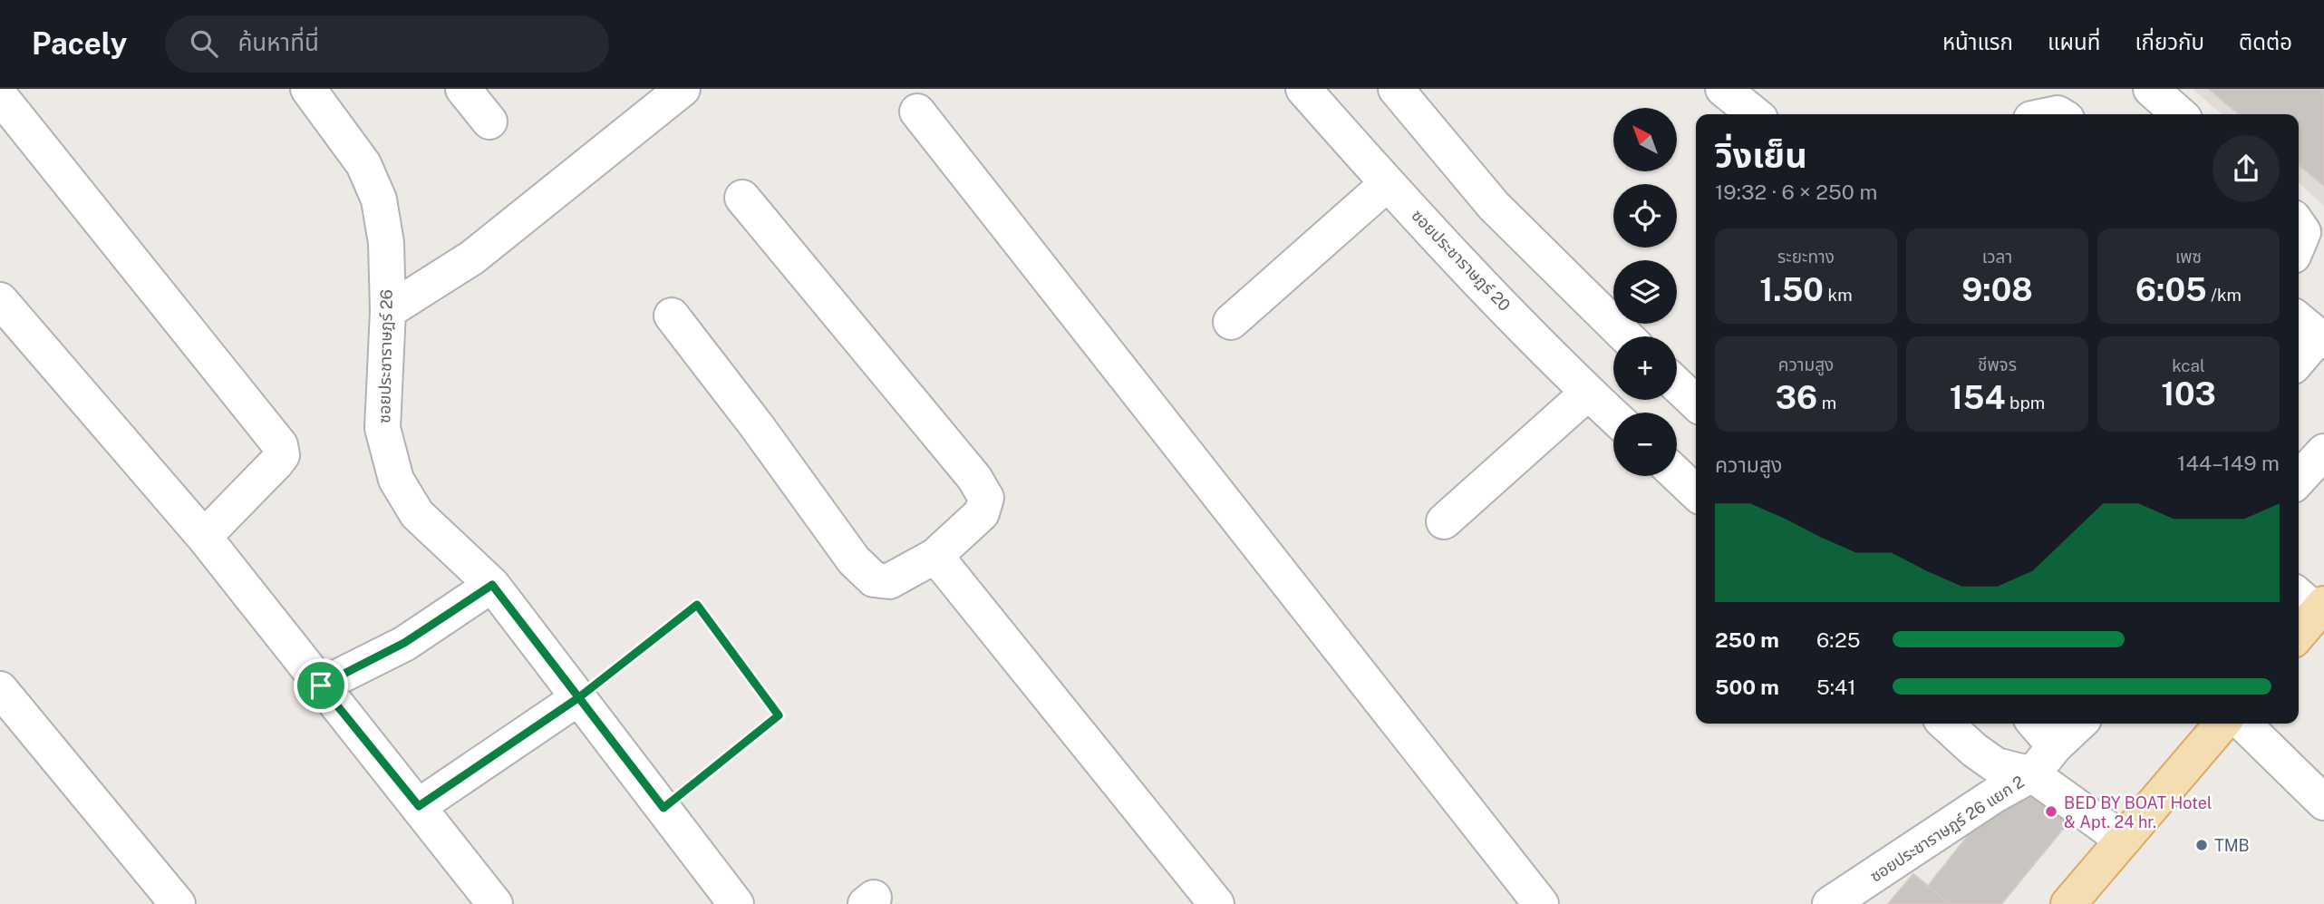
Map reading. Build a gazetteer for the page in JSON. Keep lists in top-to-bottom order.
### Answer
{
  "streets": {
    "street": ["ซอยประชาราษฎร์ 20", "ซอยประชาราษฎร์ 26", "ซอยประชาราษฎร์ 26 แยก 2"]
  },
  "places": ["BED BY BOAT Hotel & Apt. 24 hr.", "TMB"],
  "north": "top left",
  "page": {
    "header": "Pacely",
    "search": "ค้นหาที่นี่",
    "nav": [
      "หน้าแรก",
      "แผนที่",
      "เกี่ยวกับ",
      "ติดต่อ"
    ],
    "map_buttons": ["+", "−"],
    "heading": ["วิ่งเย็น", "19:32 · 6 × 250 m"],
    "stats": [
      ["ระยะทาง", "1.50 km"],
      ["เวลา", "9:08"],
      ["เพซ", "6:05 /km"],
      ["ความสูง", "36 m"],
      ["ชีพจร", "154 bpm"],
      ["kcal", "103"]
    ],
    "chart": ["ความสูง", "144–149 m"],
    "list": [
      {
        "name": "250 m",
        "note": "6:25"
      },
      {
        "name": "500 m",
        "note": "5:41"
      }
    ]
  }
}
